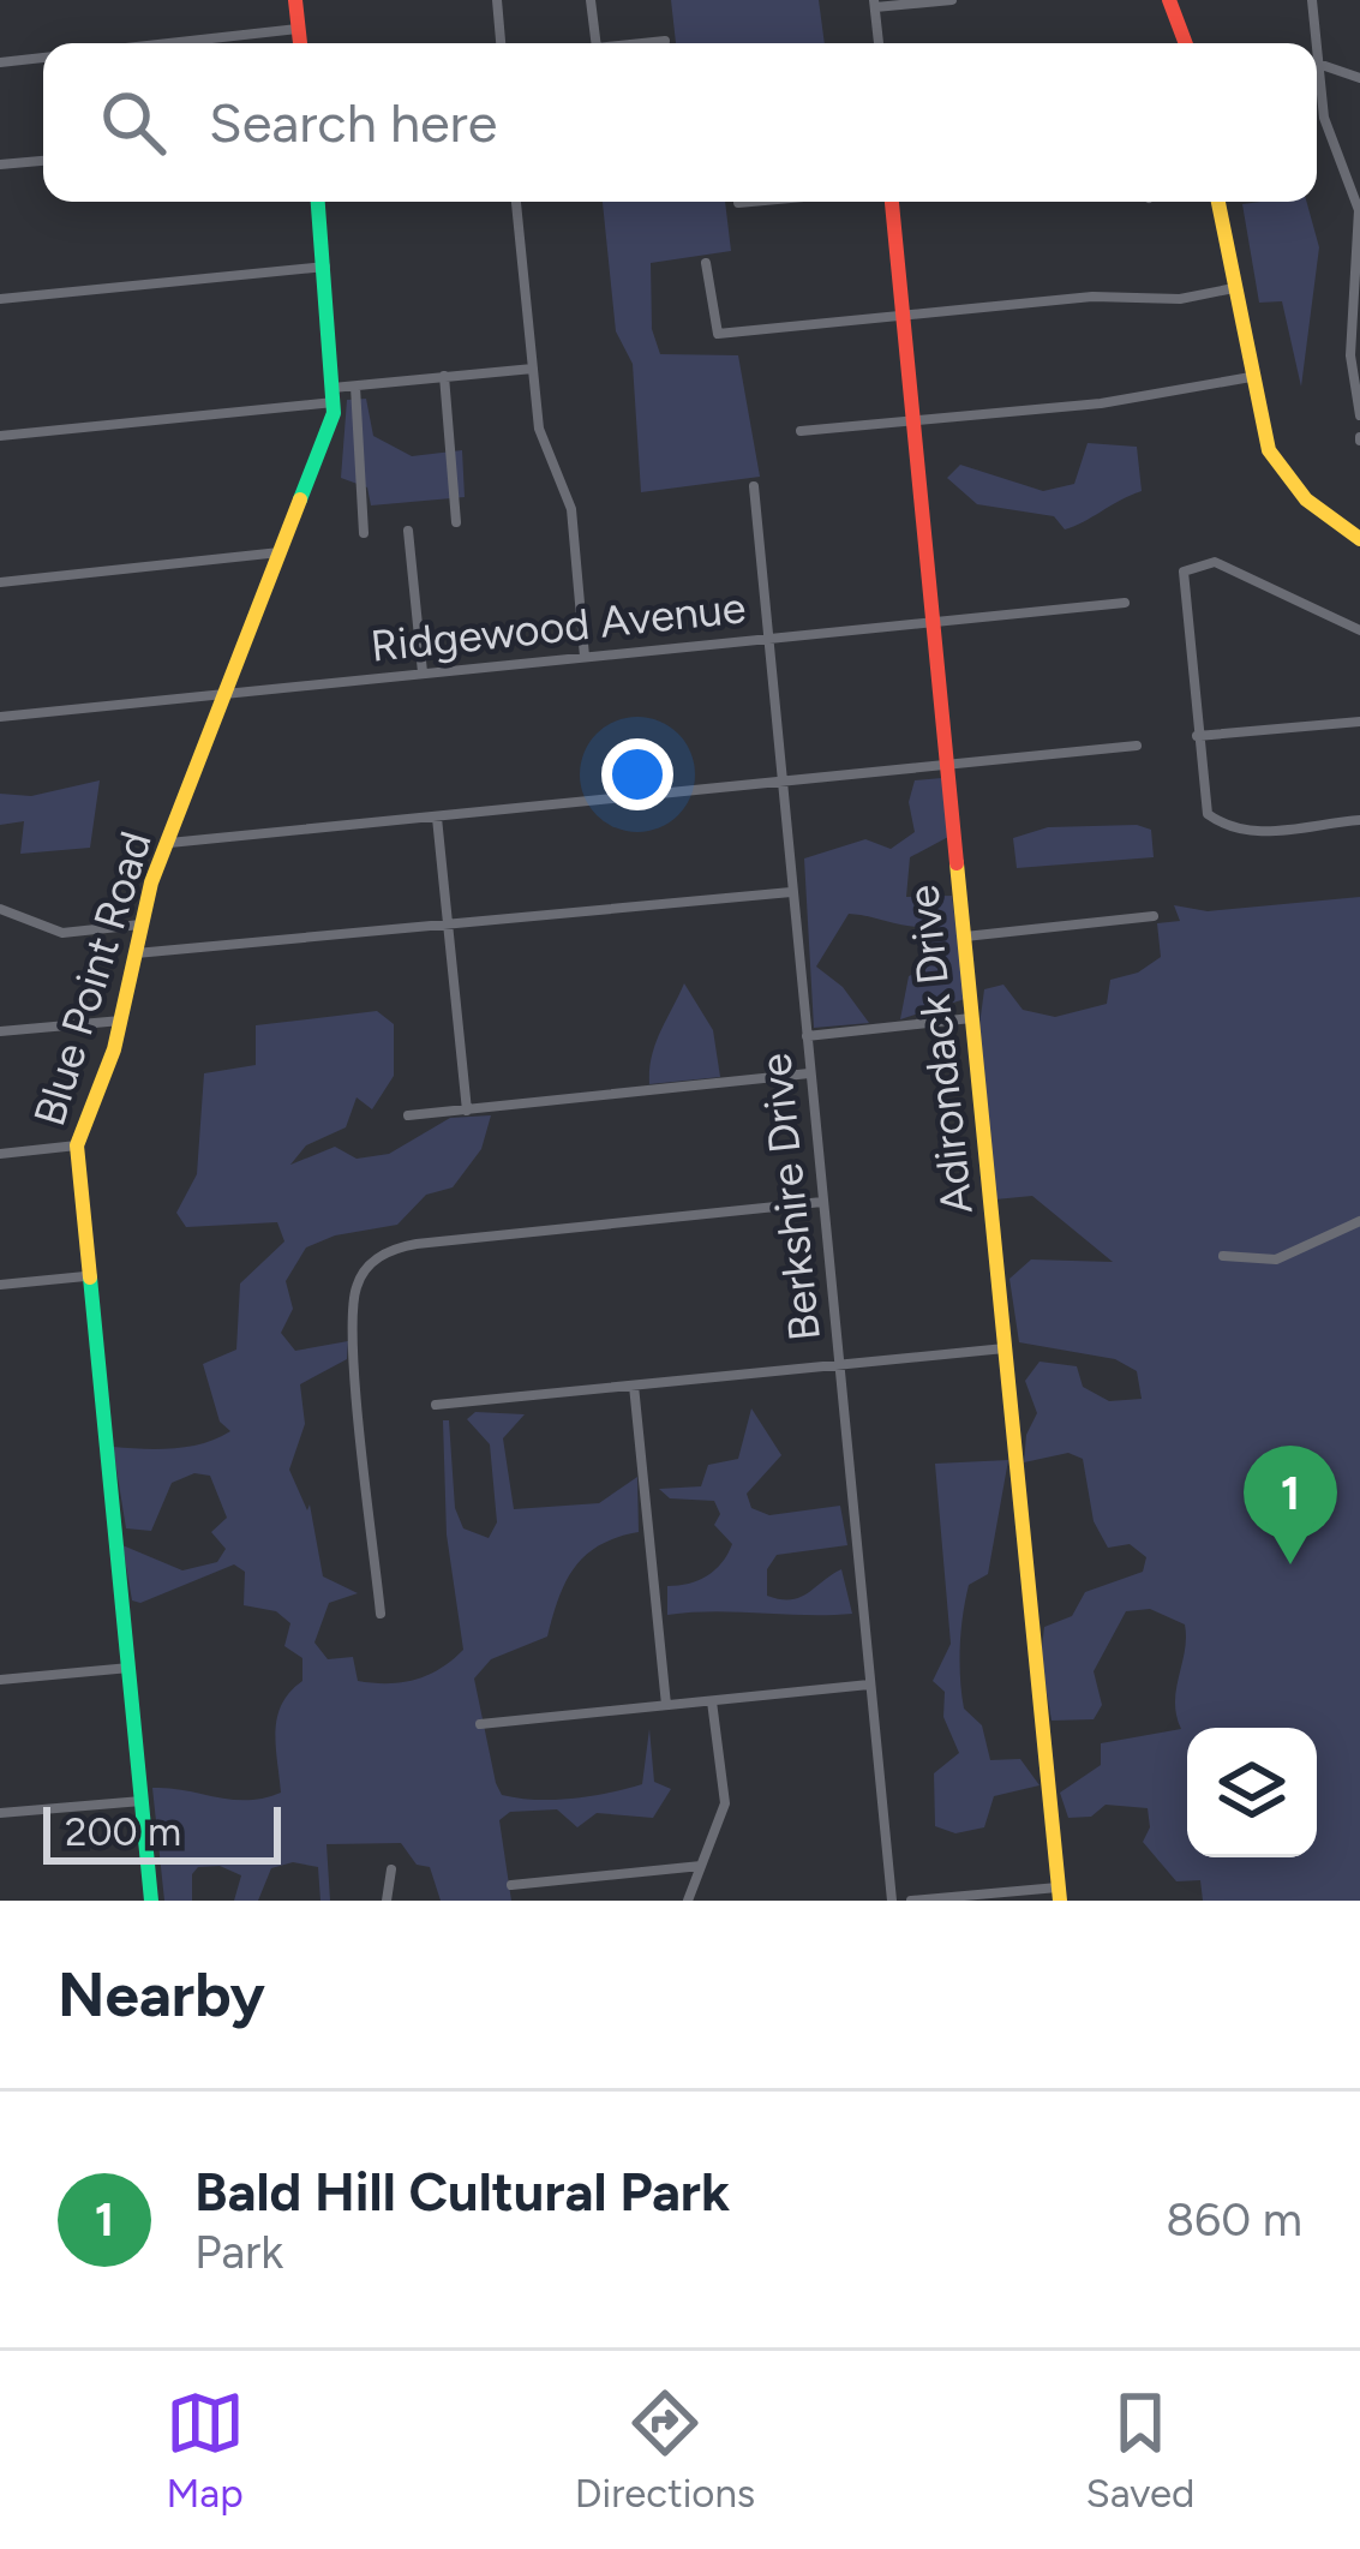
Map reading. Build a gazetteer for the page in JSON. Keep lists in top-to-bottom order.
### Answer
{
  "streets": {
    "street": [
      "Ridgewood Avenue",
      "Blue Point Road",
      "Adirondack Drive",
      "Berkshire Drive"
    ]
  },
  "crossings": [
    ["Ridgewood Avenue", "Blue Point Road"],
    ["Ridgewood Avenue", "Adirondack Drive"],
    ["Ridgewood Avenue", "Berkshire Drive"]
  ],
  "scale_bar": "200 m",
  "page": {
    "search": "Search here",
    "pins": "1",
    "scale": "200 m",
    "heading": "Nearby",
    "list": [
      {
        "mark": "1",
        "name": "Bald Hill Cultural Park",
        "note": "Park",
        "value": "860 m"
      }
    ],
    "nav": ["Map", "Directions", "Saved"]
  }
}
